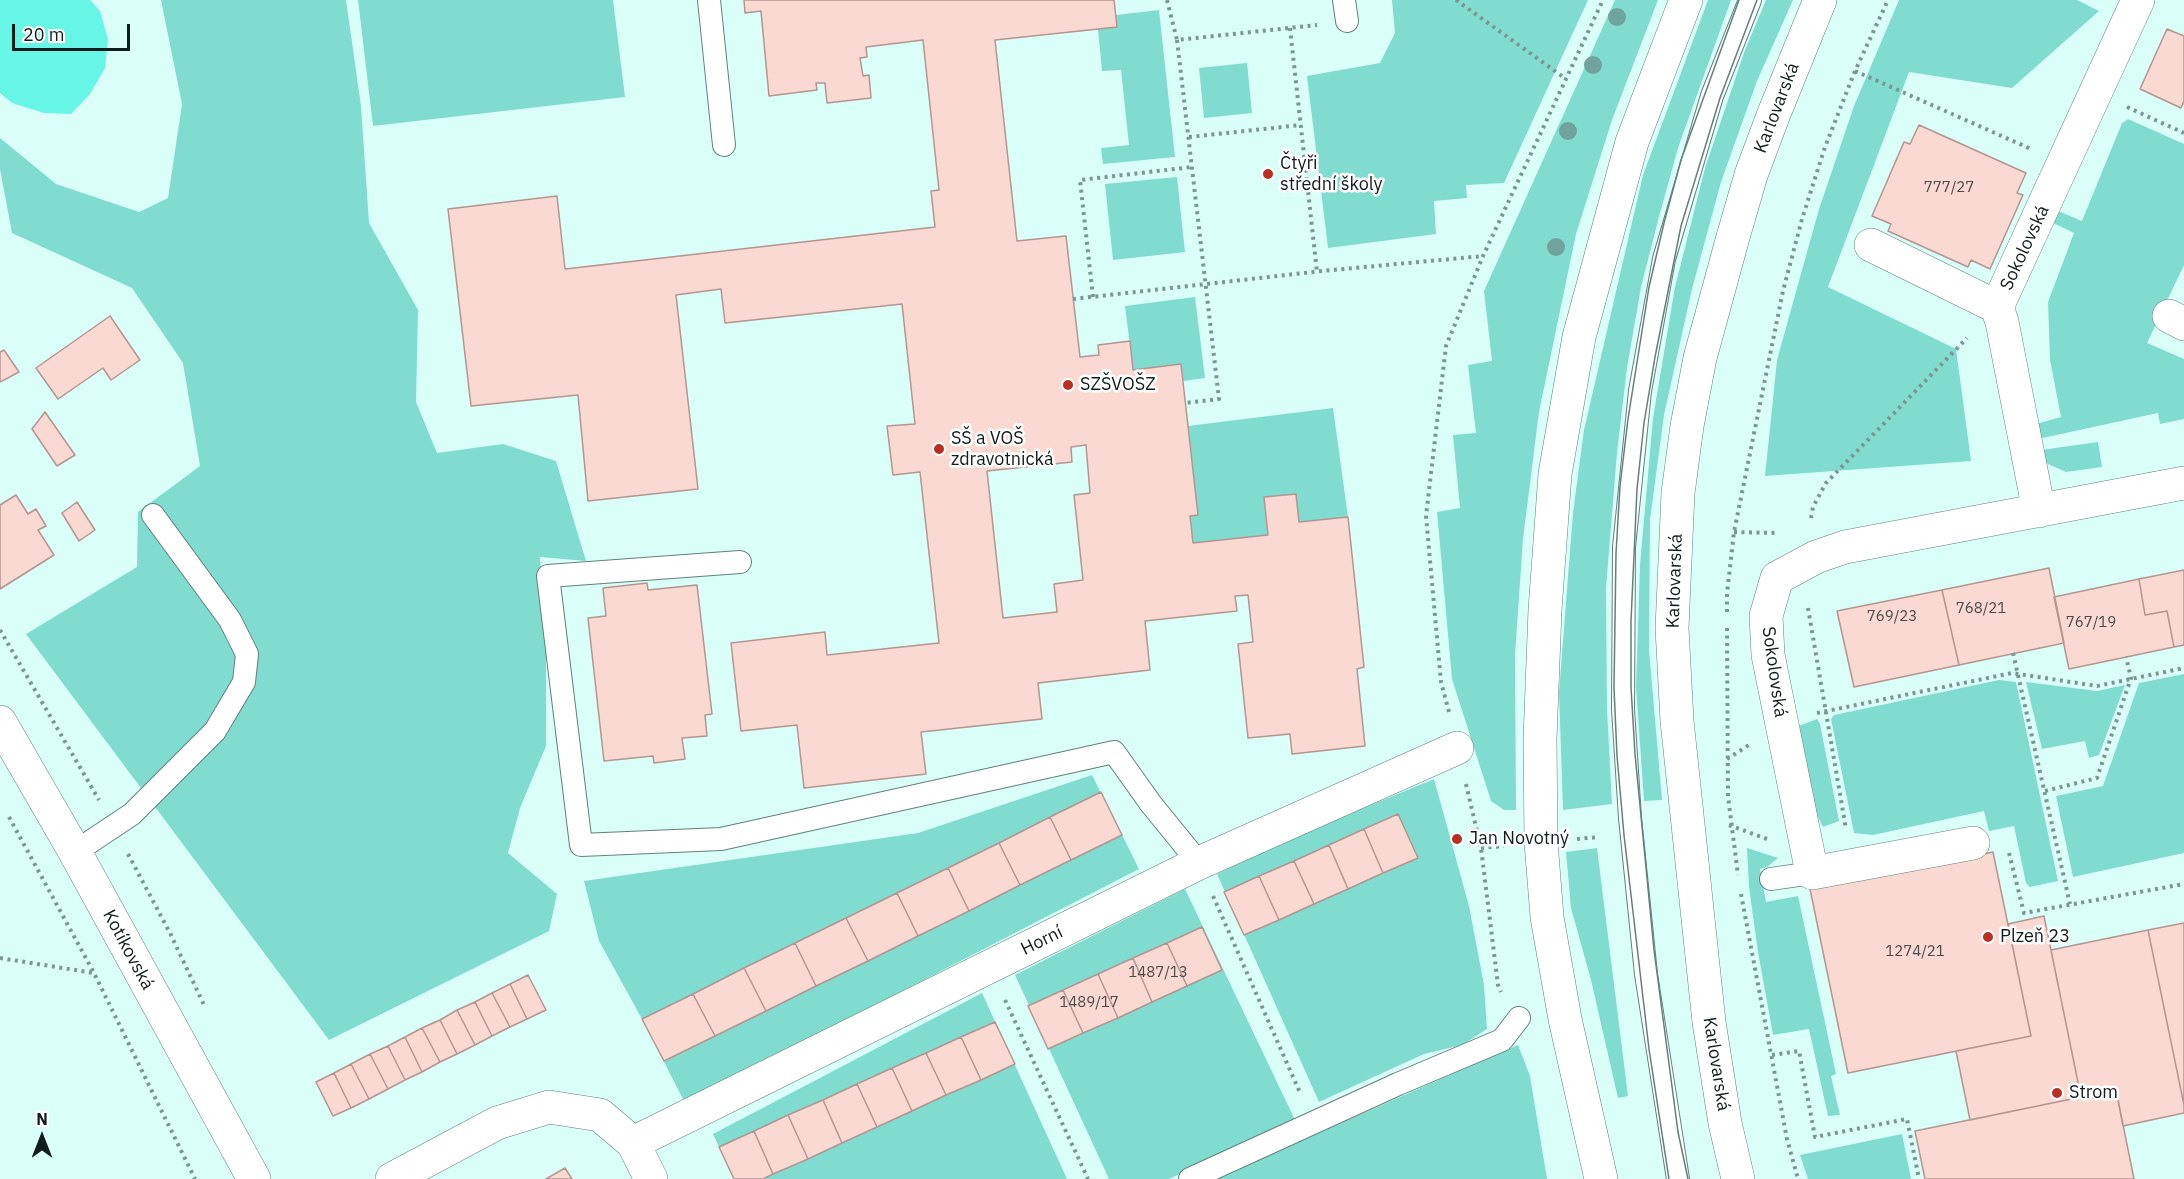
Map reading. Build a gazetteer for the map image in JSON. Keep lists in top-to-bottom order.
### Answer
{
  "streets": {
    "street": [
      "Karlovarská",
      "Sokolovská",
      "Horní",
      "Kotíkovská"
    ]
  },
  "places": [
    "Čtyři střední školy",
    "SZŠVOŠZ",
    "SŠ a VOŠ zdravotnická",
    "Jan Novotný",
    "Plzeň 23",
    "Strom"
  ],
  "house_numbers": [
    "777/27",
    "768/21",
    "769/23",
    "767/19",
    "1274/21",
    "1487/13",
    "1489/17"
  ],
  "scale_bar": "20 m",
  "north": "top"
}
